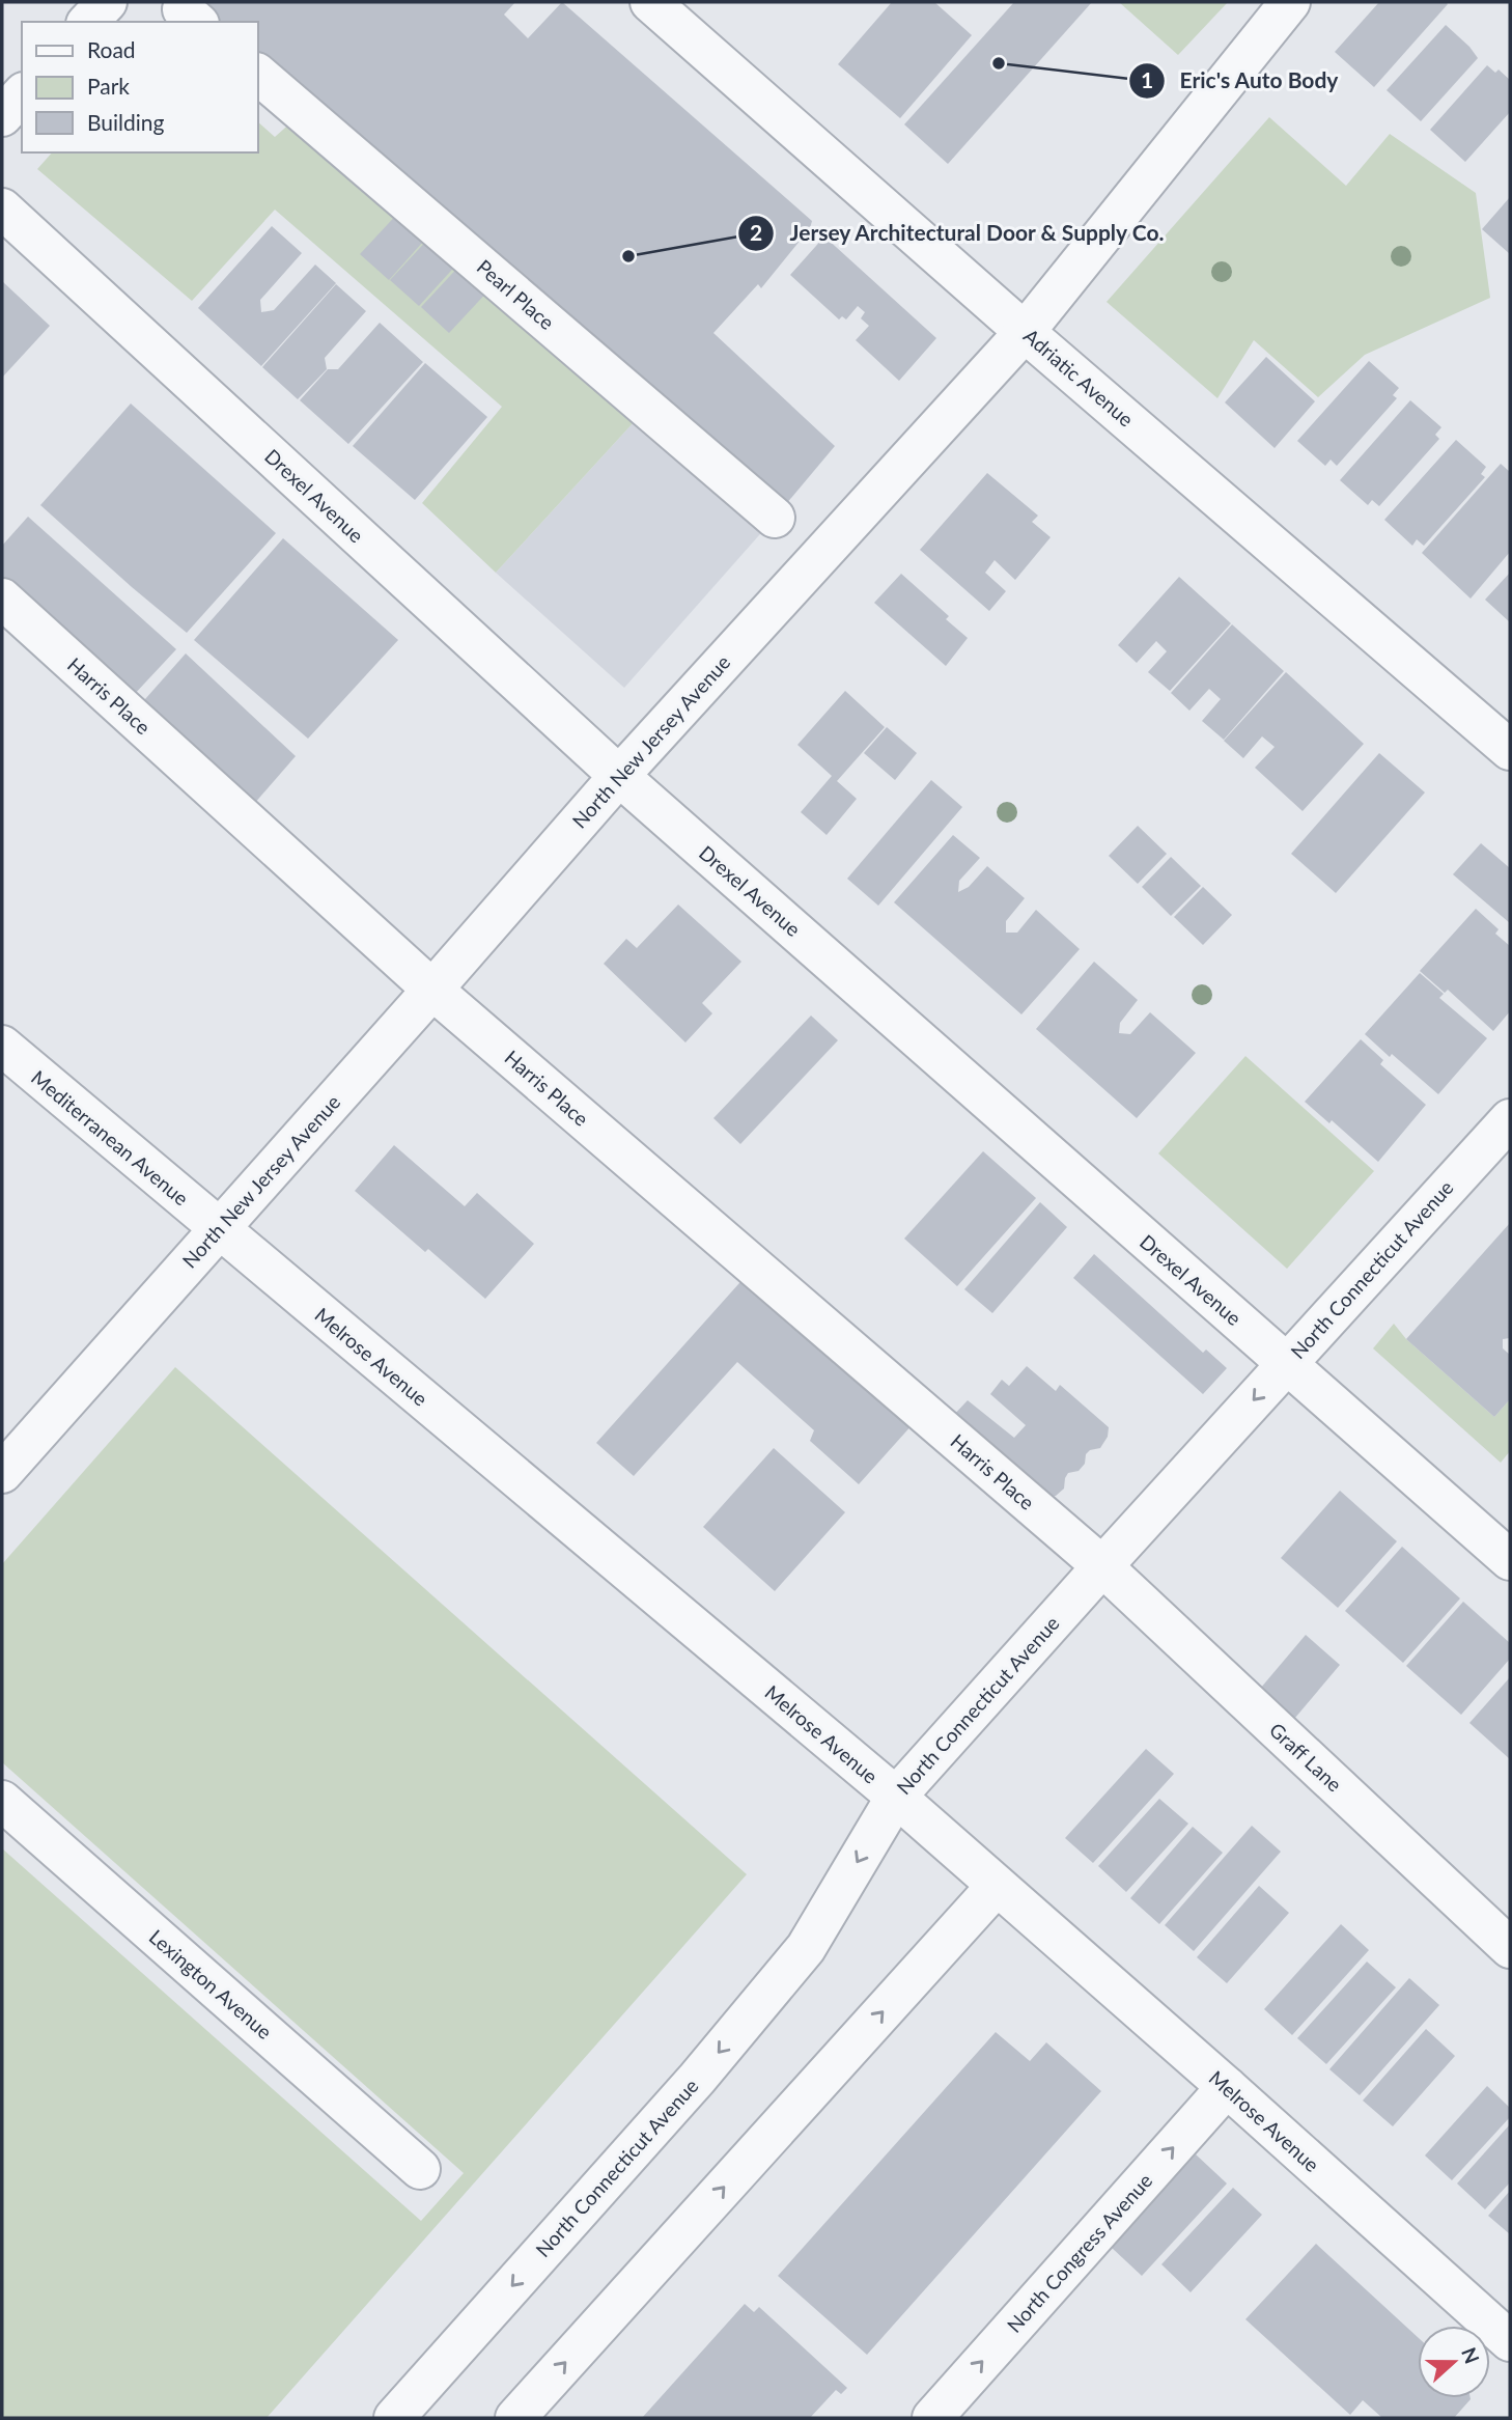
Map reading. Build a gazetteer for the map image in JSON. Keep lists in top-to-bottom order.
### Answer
{
  "streets": {
    "street": [
      "Pearl Place",
      "Adriatic Avenue",
      "Drexel Avenue",
      "Harris Place",
      "North New Jersey Avenue",
      "Mediterranean Avenue",
      "North Connecticut Avenue",
      "Melrose Avenue",
      "Graff Lane",
      "Lexington Avenue",
      "North Congress Avenue"
    ]
  },
  "crossings": [
    ["Adriatic Avenue", "North New Jersey Avenue"],
    ["Drexel Avenue", "North New Jersey Avenue"],
    ["Drexel Avenue", "North Connecticut Avenue"],
    ["Harris Place", "North New Jersey Avenue"],
    ["Harris Place", "North Connecticut Avenue"],
    ["Harris Place", "Graff Lane"],
    ["North New Jersey Avenue", "Mediterranean Avenue"],
    ["North New Jersey Avenue", "Melrose Avenue"],
    ["Mediterranean Avenue", "Melrose Avenue"],
    ["North Connecticut Avenue", "Melrose Avenue"],
    ["North Connecticut Avenue", "Graff Lane"],
    ["Melrose Avenue", "North Congress Avenue"]
  ],
  "places": ["Eric's Auto Body", "Jersey Architectural Door & Supply Co."],
  "legend": ["Road", "Park", "Building"],
  "north": "right"
}
